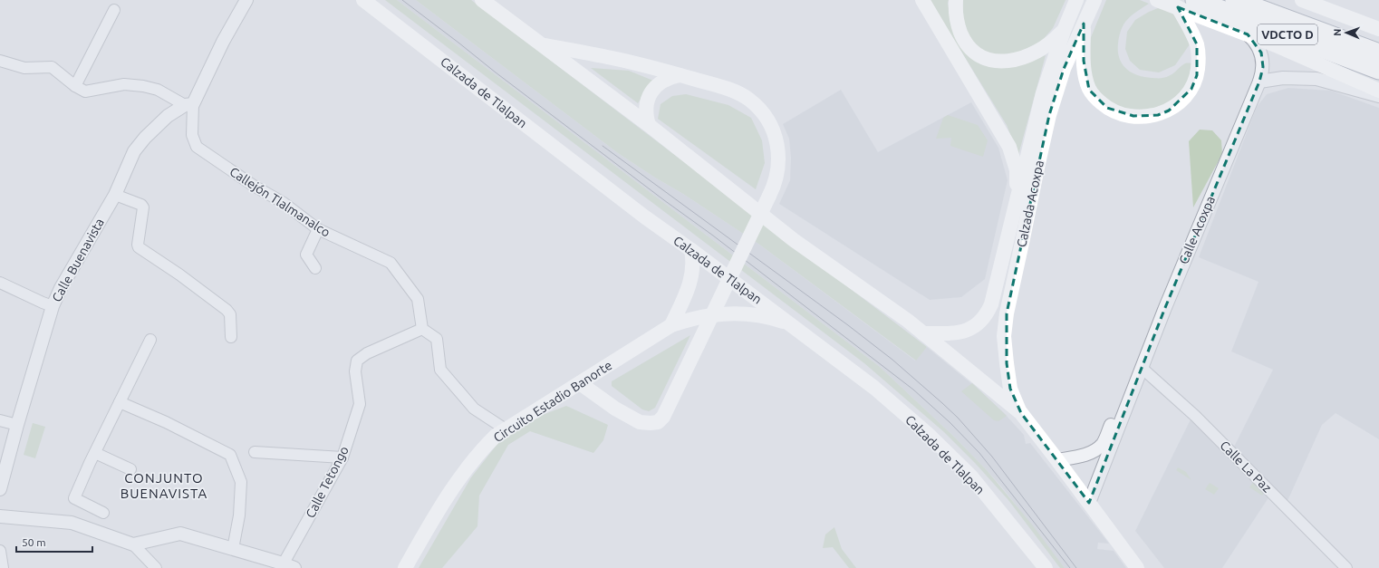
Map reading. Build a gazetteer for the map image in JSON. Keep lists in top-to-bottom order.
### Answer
{
  "streets": {
    "highway": ["VDCTO D"],
    "main road": ["Calzada de Tlalpan", "Calzada Acoxpa", "Circuito Estadio Banorte"],
    "street": [
      "Callejón Tlalmanalco",
      "Calle Acoxpa",
      "Calle Buenavista",
      "Calle La Paz",
      "Calle Tetongo"
    ]
  },
  "crossings": [
    ["Calzada de Tlalpan", "Circuito Estadio Banorte"],
    ["Callejón Tlalmanalco", "Calle Buenavista"],
    ["Callejón Tlalmanalco", "Calle Tetongo"],
    ["Calle Acoxpa", "Calle La Paz"]
  ],
  "districts": ["CONJUNTO BUENAVISTA"],
  "scale_bar": "50 m",
  "north": "left"
}
